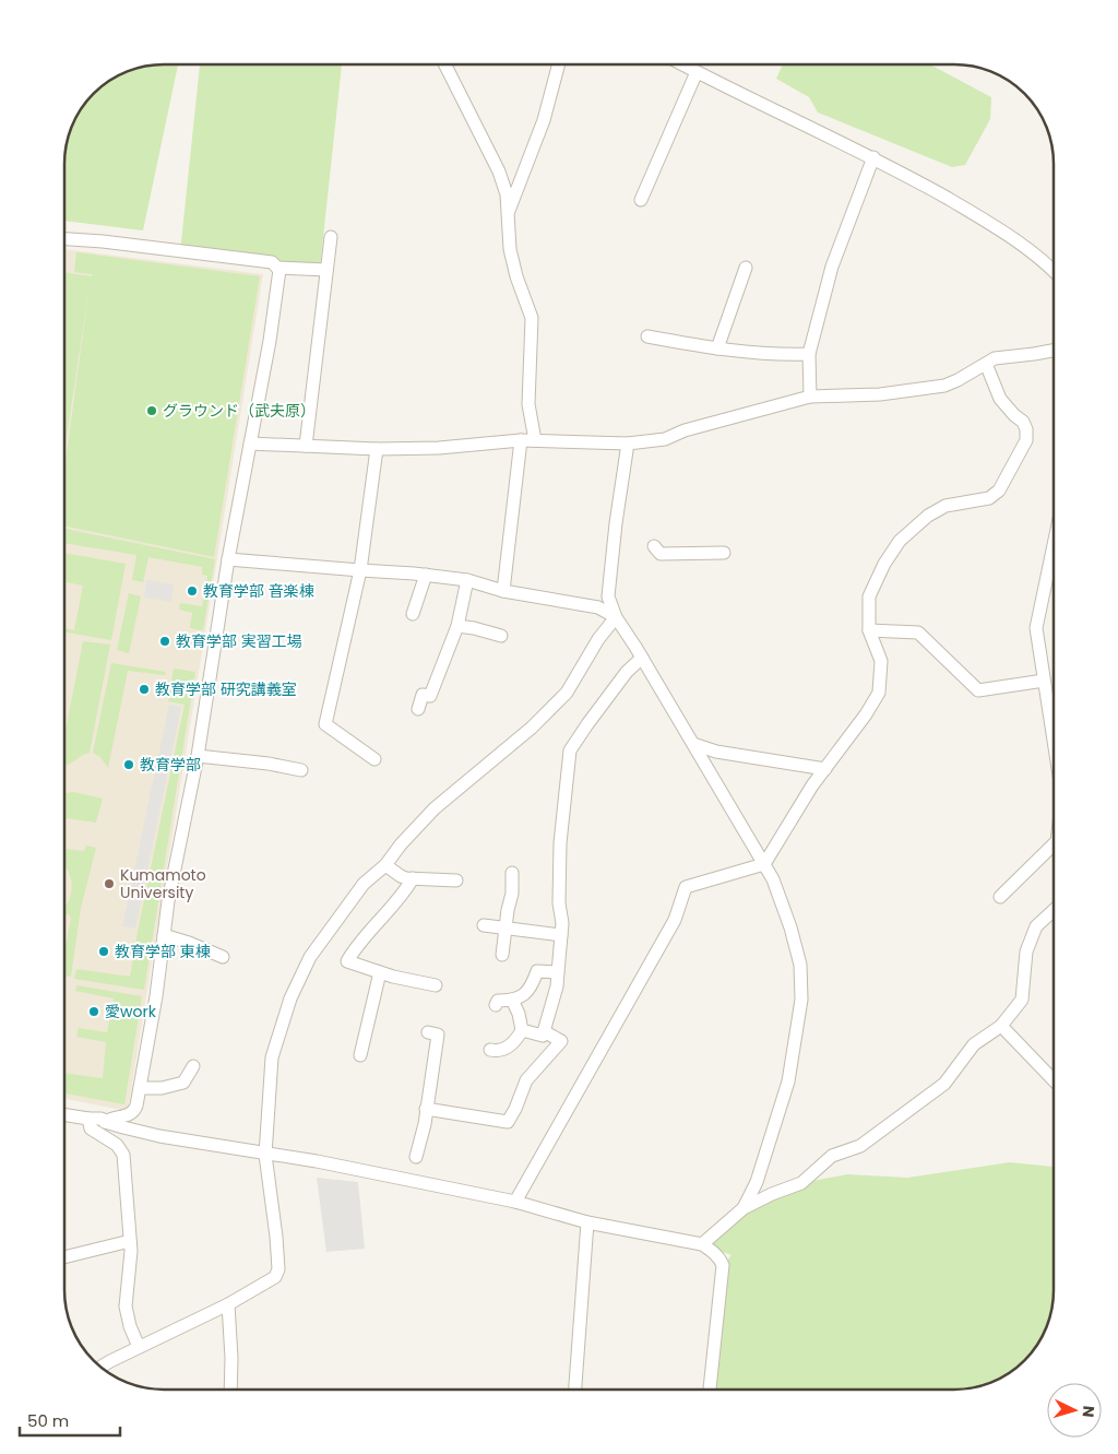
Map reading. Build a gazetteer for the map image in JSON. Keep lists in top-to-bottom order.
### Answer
{
  "places": [
    "グラウンド（武夫原）",
    "教育学部 音楽棟",
    "教育学部 実習工場",
    "教育学部 研究講義室",
    "教育学部",
    "Kumamoto University",
    "教育学部 東棟",
    "愛work"
  ],
  "scale_bar": "50 m",
  "north": "right"
}
